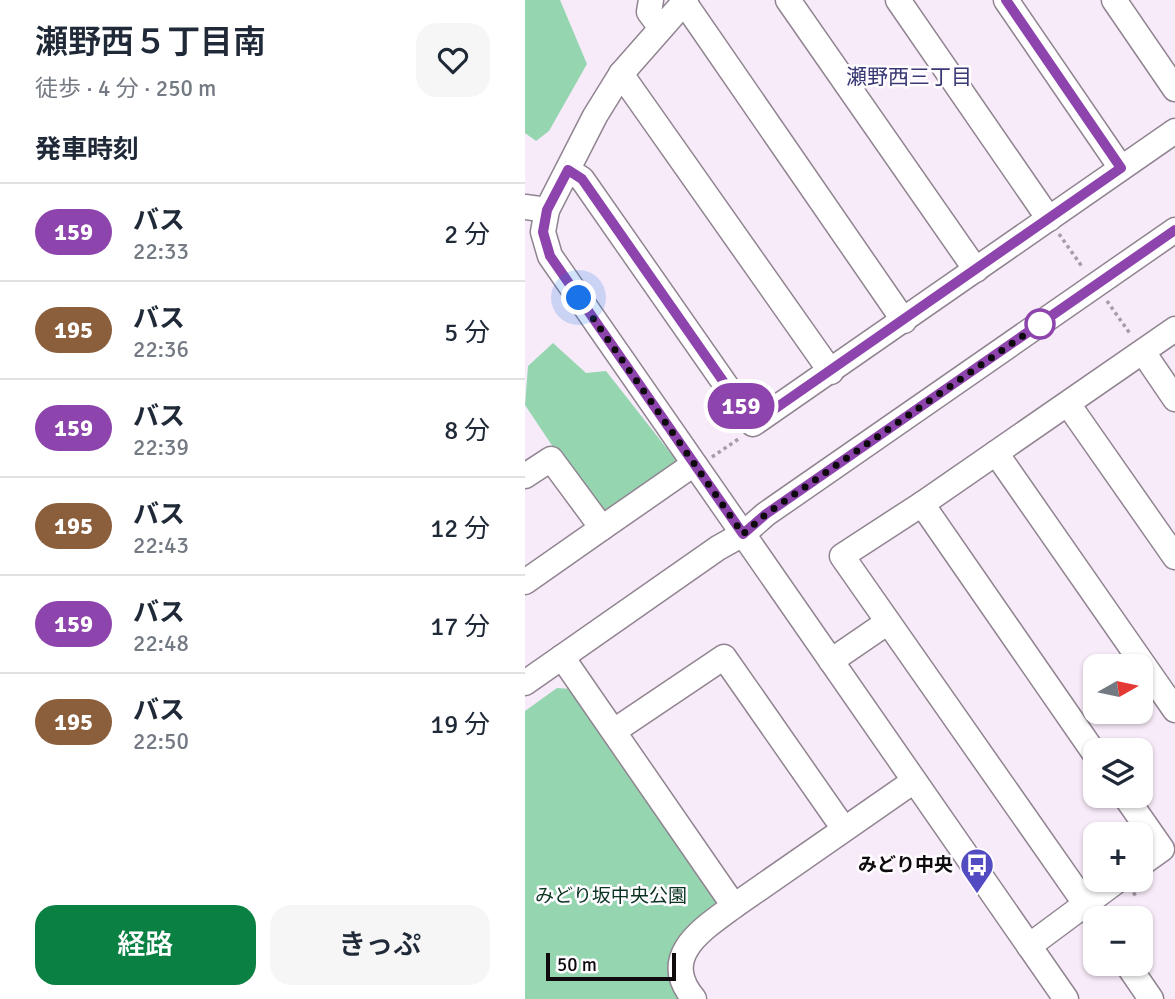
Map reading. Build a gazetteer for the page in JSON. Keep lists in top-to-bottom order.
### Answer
{
  "districts": ["瀬野西三丁目"],
  "parks": ["みどり坂中央公園"],
  "places": {
    "bus stop": ["みどり中央"]
  },
  "lines": ["bus line 159"],
  "scale_bar": "50 m",
  "north": "right",
  "page": {
    "heading": [
      ["瀬野西５丁目南", "徒歩 · 4 分 · 250 m"],
      "発車時刻"
    ],
    "on_map": "159",
    "list": [
      {
        "mark": "159",
        "name": "バス",
        "note": "22:33",
        "value": "2 分"
      },
      {
        "mark": "195",
        "name": "バス",
        "note": "22:36",
        "value": "5 分"
      },
      {
        "mark": "159",
        "name": "バス",
        "note": "22:39",
        "value": "8 分"
      },
      {
        "mark": "195",
        "name": "バス",
        "note": "22:43",
        "value": "12 分"
      },
      {
        "mark": "159",
        "name": "バス",
        "note": "22:48",
        "value": "17 分"
      },
      {
        "mark": "195",
        "name": "バス",
        "note": "22:50",
        "value": "19 分"
      }
    ],
    "map_buttons": ["+", "−"],
    "buttons": ["経路", "きっぷ"],
    "scale": "50 m"
  }
}
